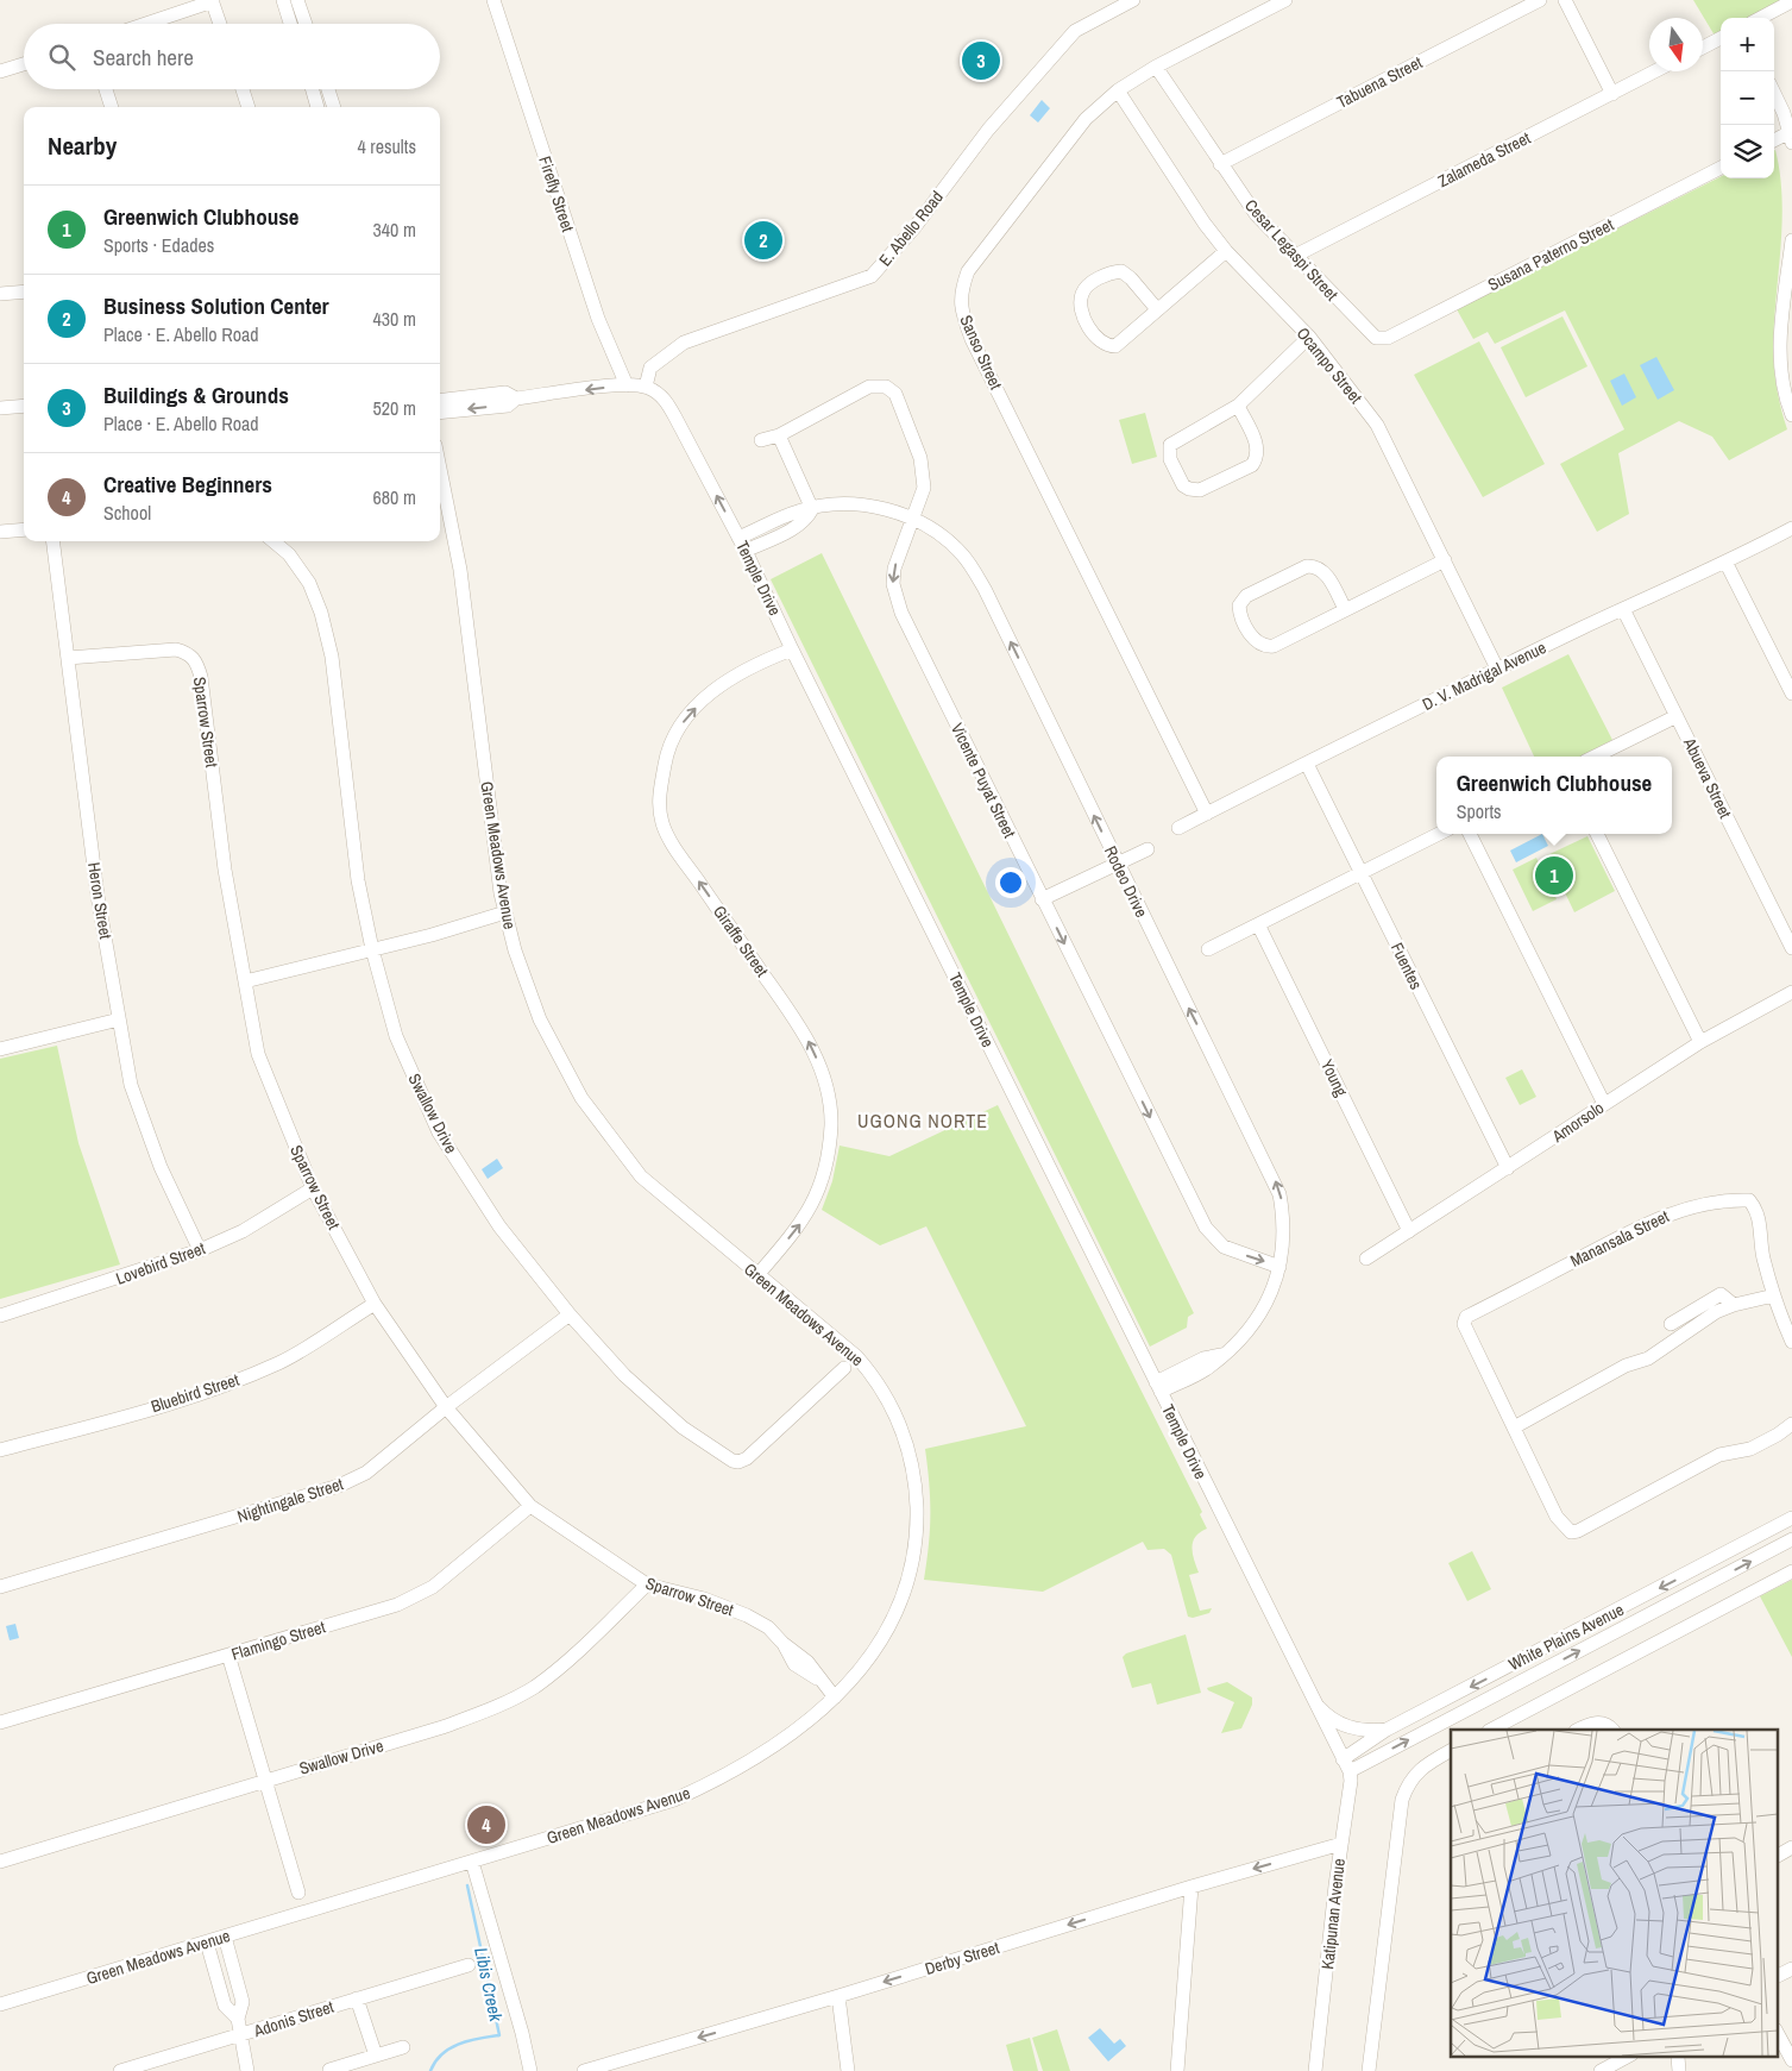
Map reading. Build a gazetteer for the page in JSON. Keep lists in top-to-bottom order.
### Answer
{
  "streets": {
    "street": [
      "Tabuena Street",
      "Zalameda Street",
      "Firefly Street",
      "E. Abello Road",
      "Cesar Legaspi Street",
      "Susana Paterno Street",
      "Sanso Street",
      "Ocampo Street",
      "Temple Drive",
      "D. V. Madrigal Avenue",
      "Sparrow Street",
      "Abueva Street",
      "Vicente Puyat Street",
      "Green Meadows Avenue",
      "Rodeo Drive",
      "Heron Street",
      "Giraffe Street",
      "Fuentes",
      "Young",
      "Swallow Drive",
      "Amorsolo",
      "Manansala Street",
      "Lovebird Street",
      "Bluebird Street",
      "Nightingale Street",
      "White Plains Avenue",
      "Flamingo Street",
      "Katipunan Avenue",
      "Derby Street",
      "Adonis Street"
    ]
  },
  "crossings": [
    ["Tabuena Street", "Cesar Legaspi Street"],
    ["Zalameda Street", "Cesar Legaspi Street"],
    ["E. Abello Road", "Temple Drive"],
    ["Cesar Legaspi Street", "Susana Paterno Street"],
    ["Cesar Legaspi Street", "Sanso Street"],
    ["Sanso Street", "Ocampo Street"],
    ["Sanso Street", "D. V. Madrigal Avenue"],
    ["Ocampo Street", "D. V. Madrigal Avenue"],
    ["Temple Drive", "Rodeo Drive"],
    ["Temple Drive", "Giraffe Street"],
    ["Temple Drive", "White Plains Avenue"],
    ["Temple Drive", "Katipunan Avenue"],
    ["D. V. Madrigal Avenue", "Abueva Street"],
    ["D. V. Madrigal Avenue", "Fuentes"],
    ["Sparrow Street", "Green Meadows Avenue"],
    ["Sparrow Street", "Heron Street"],
    ["Sparrow Street", "Swallow Drive"],
    ["Sparrow Street", "Lovebird Street"],
    ["Sparrow Street", "Bluebird Street"],
    ["Sparrow Street", "Nightingale Street"],
    ["Sparrow Street", "Flamingo Street"],
    ["Vicente Puyat Street", "Rodeo Drive"],
    ["Green Meadows Avenue", "Giraffe Street"],
    ["Heron Street", "Lovebird Street"],
    ["Fuentes", "Amorsolo"],
    ["Young", "Amorsolo"],
    ["Swallow Drive", "Nightingale Street"],
    ["White Plains Avenue", "Katipunan Avenue"],
    ["Katipunan Avenue", "Derby Street"]
  ],
  "one_way": [
    "Vicente Puyat Street",
    "Rodeo Drive",
    "Giraffe Street",
    "Derby Street"
  ],
  "districts": ["UGONG NORTE"],
  "water": ["Libis Creek"],
  "north": "bottom",
  "page": {
    "map_buttons": ["+", "−"],
    "search": "Search here",
    "pins": [
      "3",
      "2",
      "1",
      "4"
    ],
    "heading": ["Nearby", "4 results"],
    "list": [
      {
        "mark": "1",
        "name": "Greenwich Clubhouse",
        "note": "Sports · Edades",
        "value": "340 m"
      },
      {
        "mark": "2",
        "name": "Business Solution Center",
        "note": "Place · E. Abello Road",
        "value": "430 m"
      },
      {
        "mark": "3",
        "name": "Buildings & Grounds",
        "note": "Place · E. Abello Road",
        "value": "520 m"
      },
      {
        "mark": "4",
        "name": "Creative Beginners",
        "note": "School",
        "value": "680 m"
      }
    ],
    "popup": ["Greenwich Clubhouse", "Sports"]
  }
}
